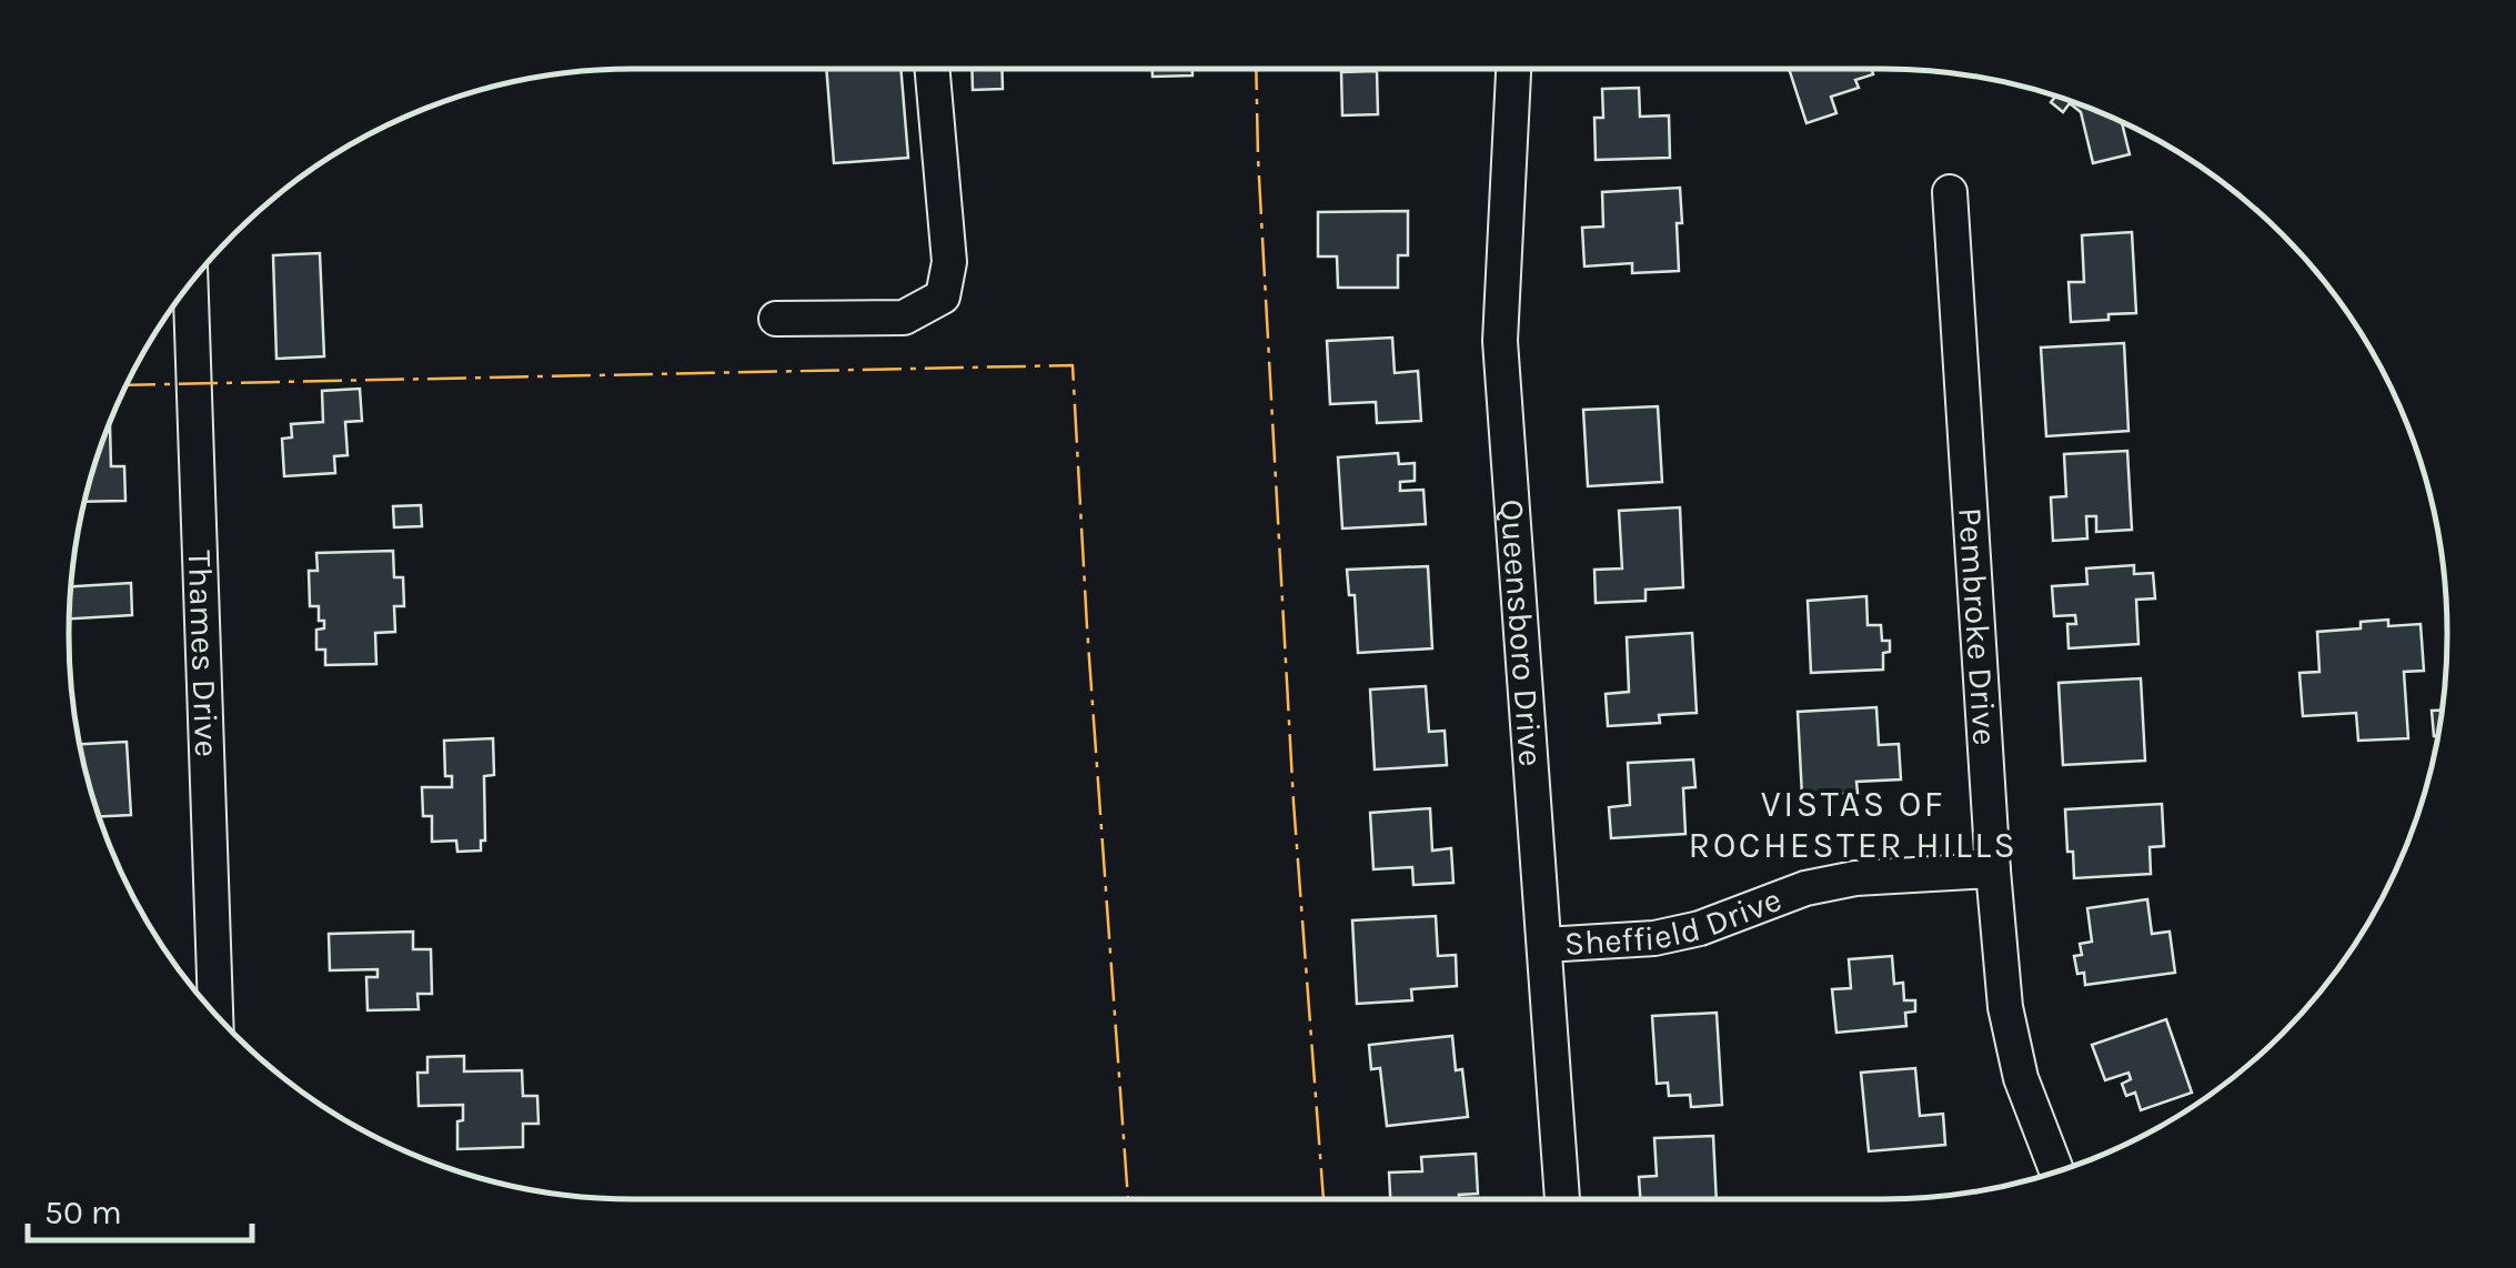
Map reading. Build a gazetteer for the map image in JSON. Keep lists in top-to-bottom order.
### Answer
{
  "streets": {
    "street": [
      "Pembroke Drive",
      "Queensboro Drive",
      "Thames Drive",
      "Sheffield Drive"
    ]
  },
  "crossings": [
    ["Pembroke Drive", "Sheffield Drive"],
    ["Queensboro Drive", "Sheffield Drive"]
  ],
  "districts": ["VISTAS OF ROCHESTER HILLS"],
  "scale_bar": "50 m"
}
